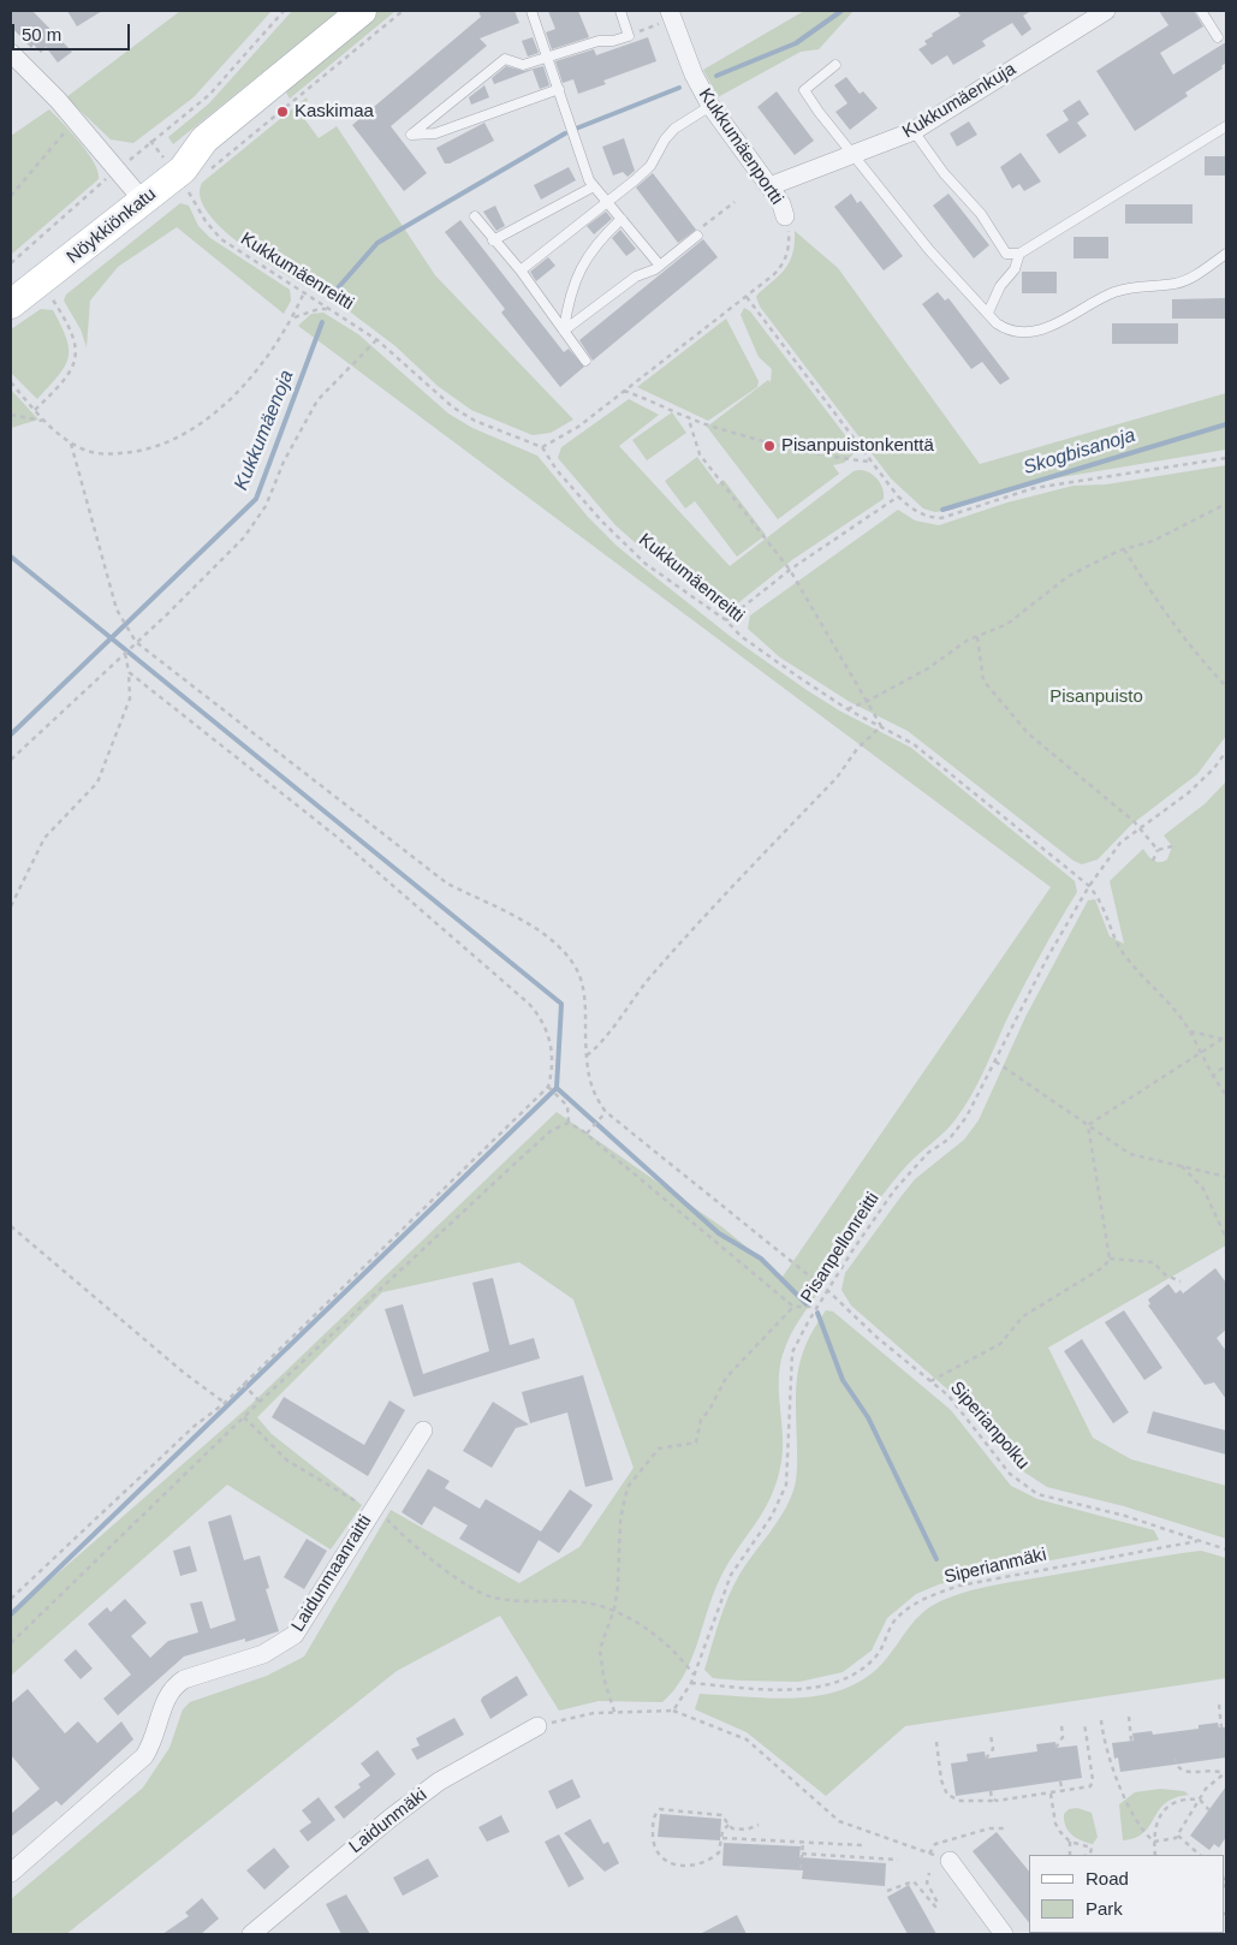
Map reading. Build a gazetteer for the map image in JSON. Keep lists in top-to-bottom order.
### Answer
{
  "streets": {
    "main road": ["Nöykkiönkatu"],
    "street": [
      "Kukkumäenkuja",
      "Kukkumäenportti",
      "Laidunmaanraitti",
      "Laidunmäki"
    ],
    "path": [
      "Kukkumäenreitti",
      "Pisanpellonreitti",
      "Siperianpolku",
      "Siperianmäki"
    ]
  },
  "crossings": [
    ["Kukkumäenkuja", "Kukkumäenportti"],
    ["Kukkumäenreitti", "Pisanpellonreitti"],
    ["Pisanpellonreitti", "Siperianpolku"],
    ["Pisanpellonreitti", "Siperianmäki"],
    ["Siperianpolku", "Siperianmäki"]
  ],
  "water": ["Kukkumäenoja", "Skogbisanoja"],
  "parks": ["Pisanpuisto"],
  "places": ["Kaskimaa", "Pisanpuistonkenttä"],
  "legend": ["Road", "Park"],
  "scale_bar": "50 m"
}
